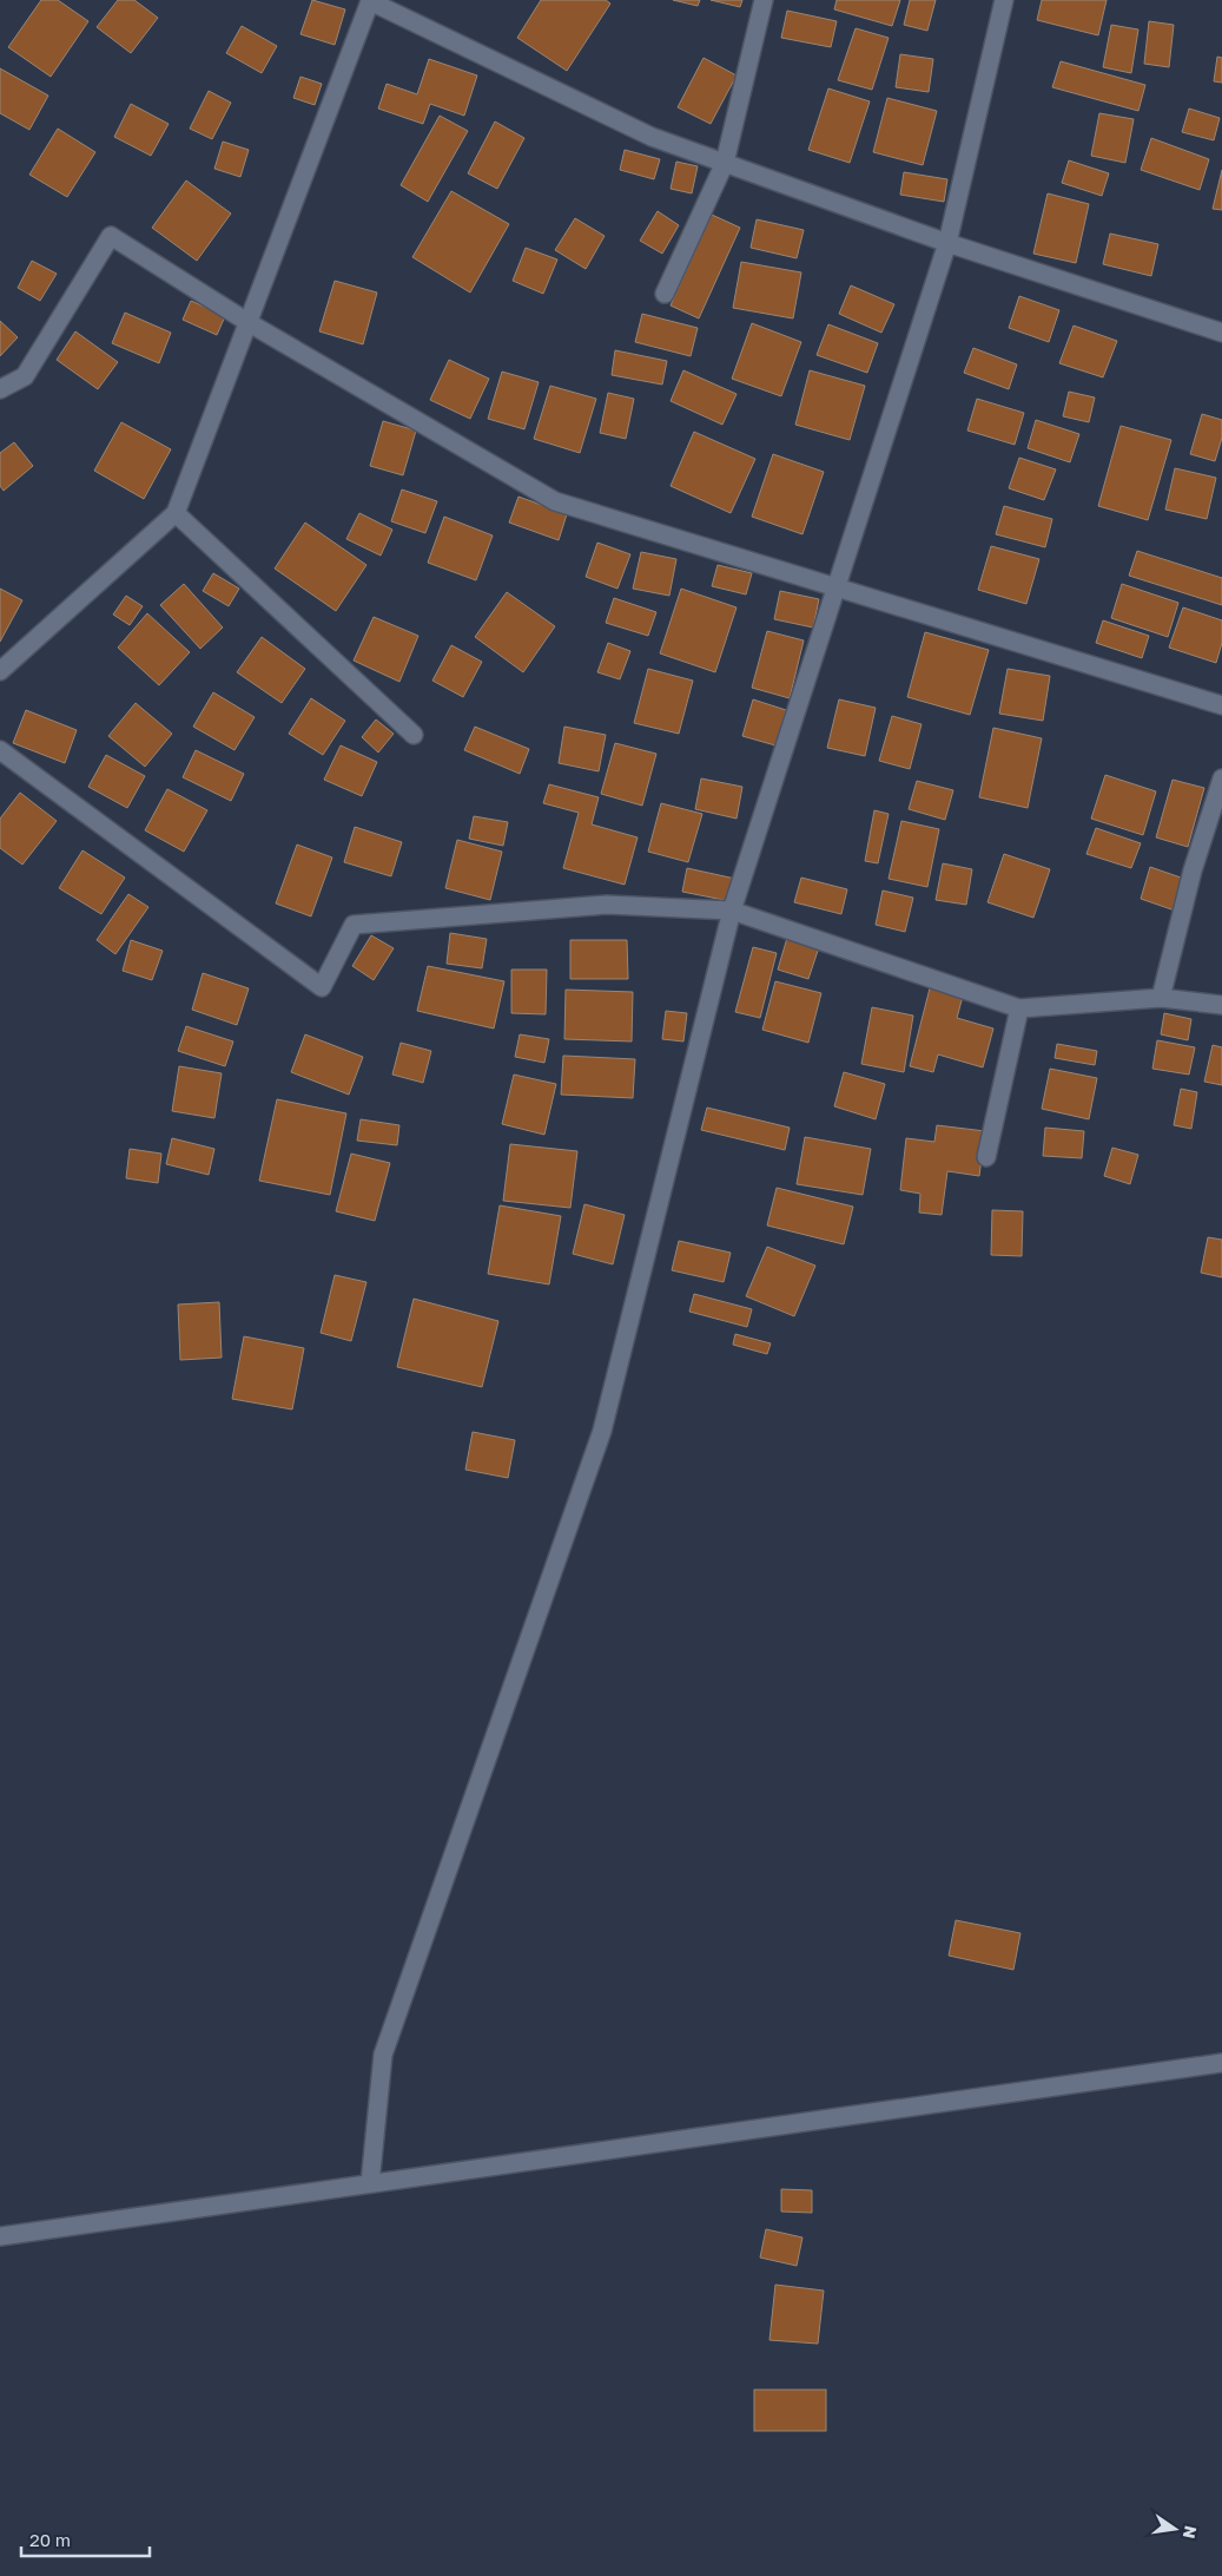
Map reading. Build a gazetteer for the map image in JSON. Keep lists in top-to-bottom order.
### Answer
{
  "scale_bar": "20 m",
  "north": "right"
}
